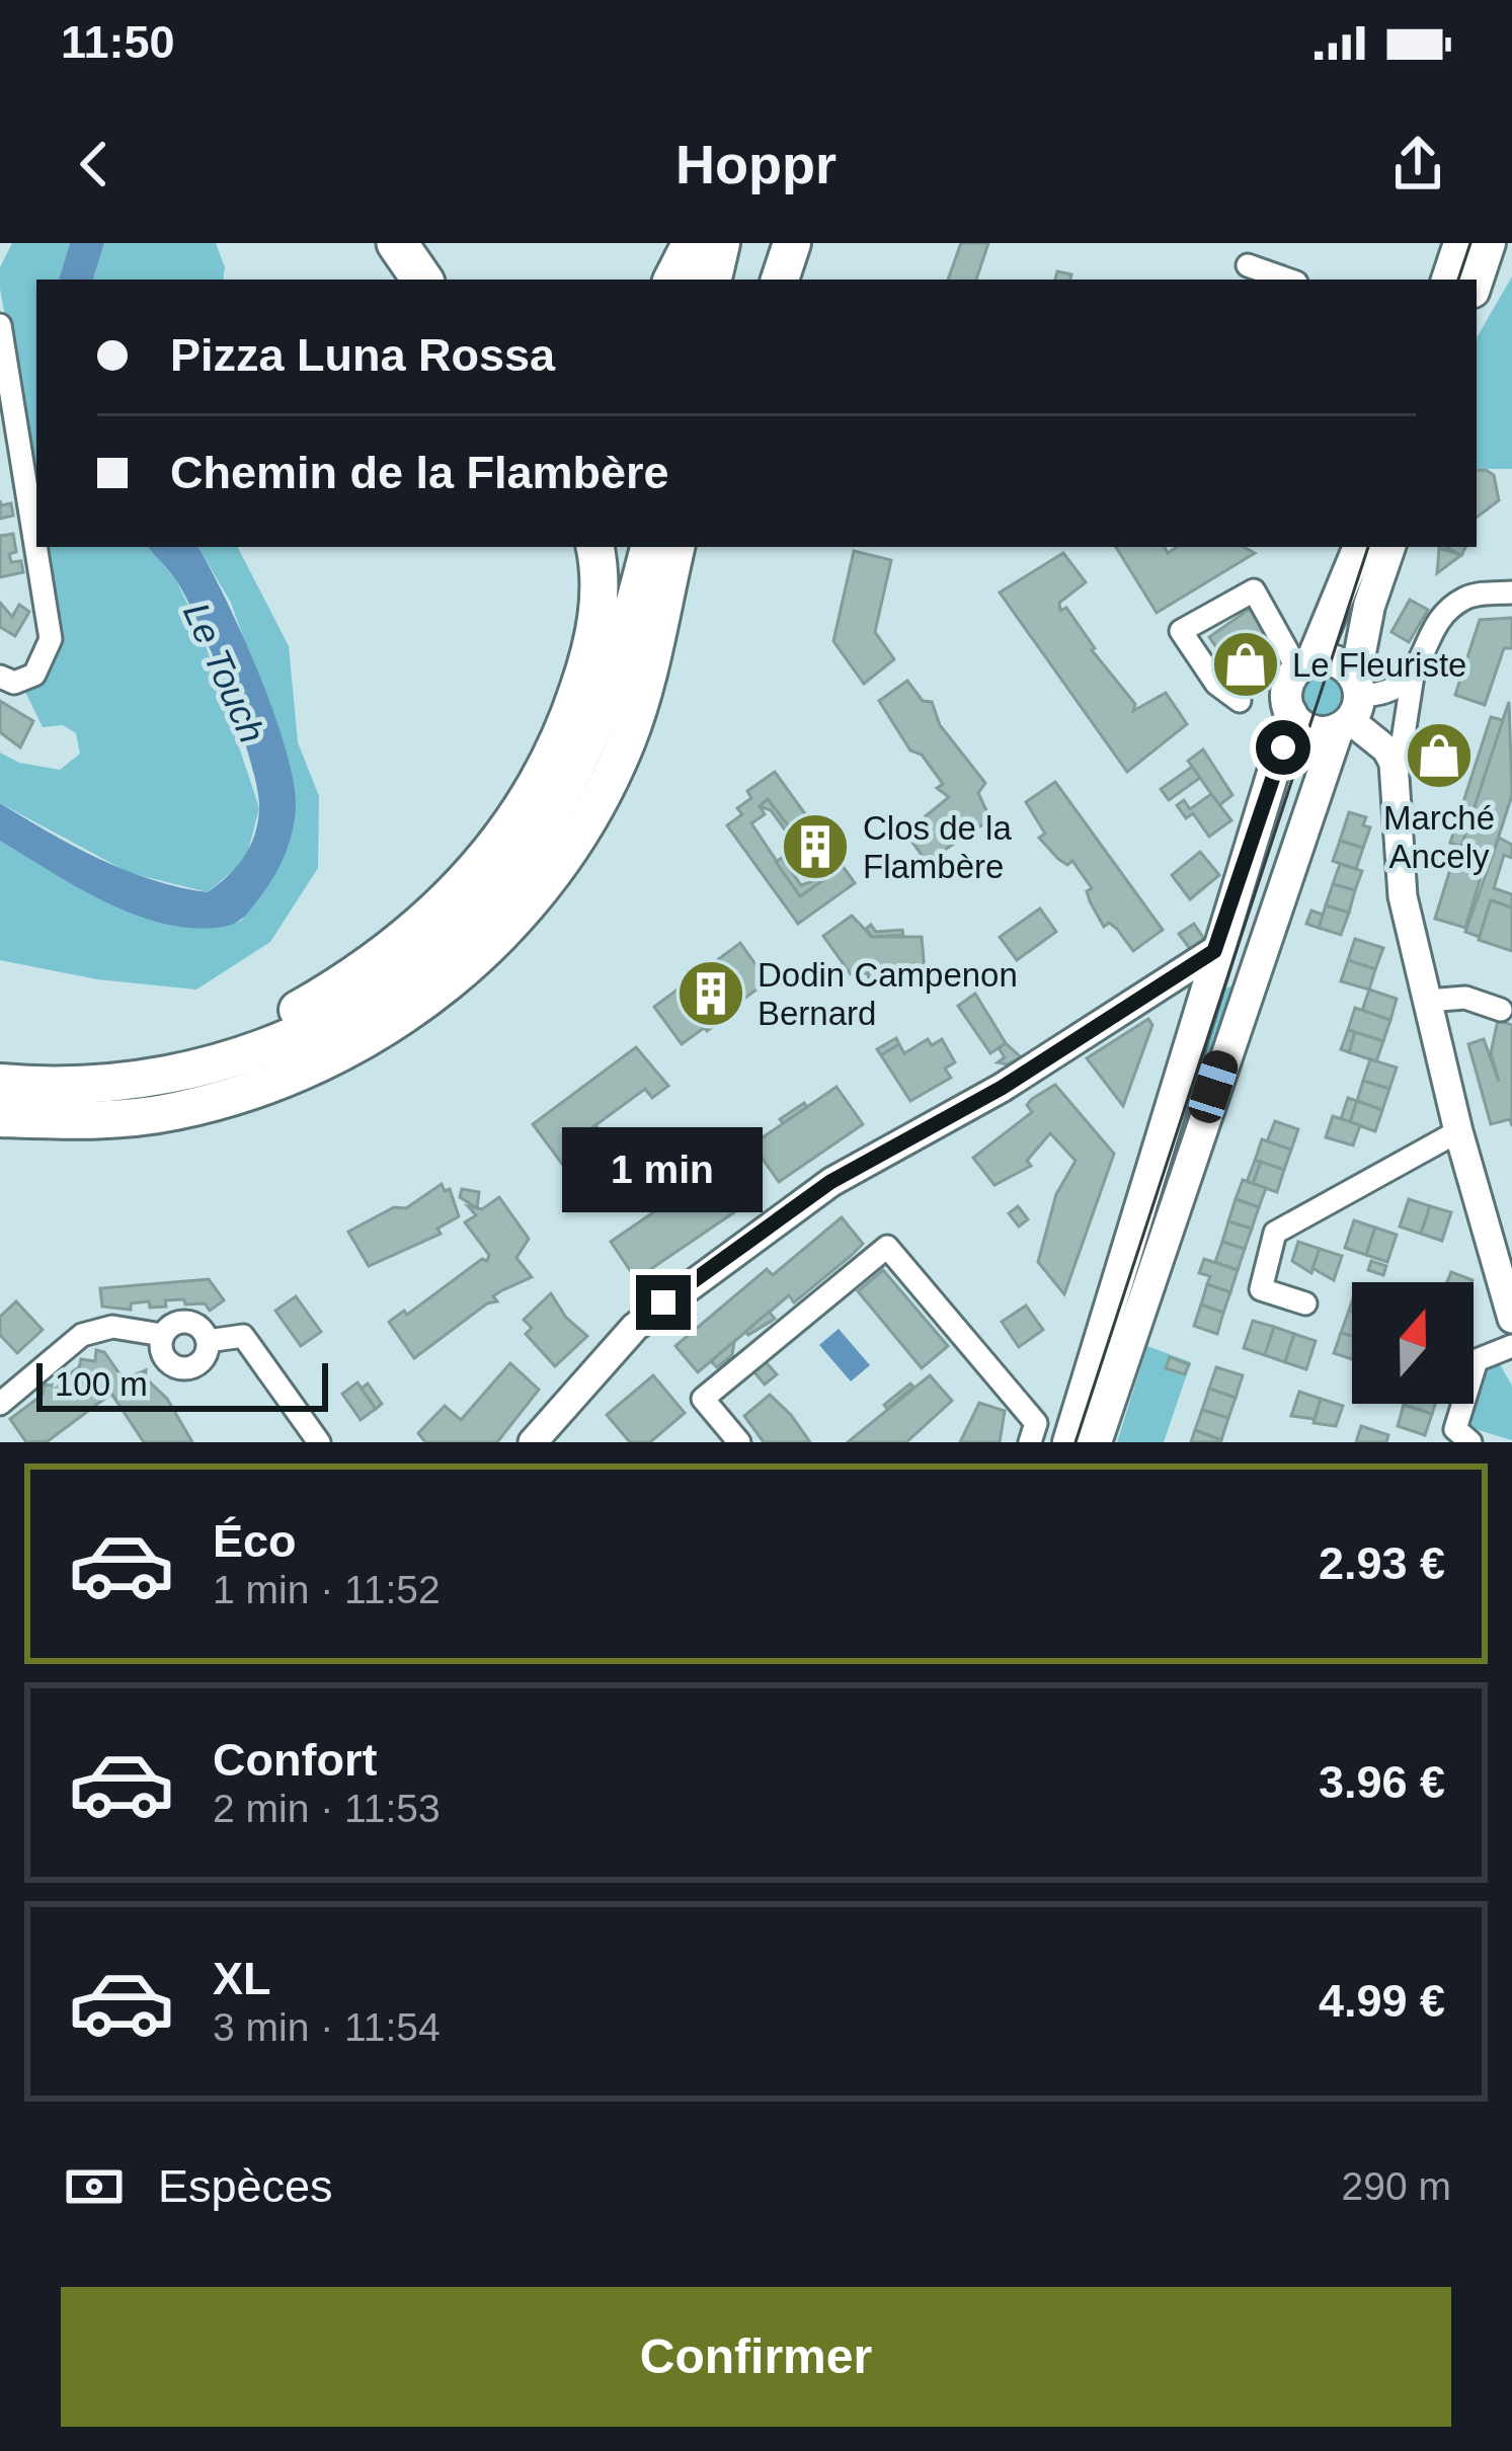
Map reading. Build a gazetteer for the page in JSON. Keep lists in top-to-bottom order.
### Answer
{
  "water": ["Le Touch"],
  "places": {
    "shop": ["Le Fleuriste", "Marché Ancely"],
    "building": ["Clos de la Flambère", "Dodin Campenon Bernard"]
  },
  "scale_bar": "100 m",
  "north": "top",
  "page": {
    "status": "11:50",
    "header": "Hoppr",
    "banner": ["Pizza Luna Rossa", "Chemin de la Flambère"],
    "bubble": "1 min",
    "scale": "100 m",
    "list": [
      {
        "name": "Éco",
        "note": "1 min · 11:52",
        "value": "2.93 €"
      },
      {
        "name": "Confort",
        "note": "2 min · 11:53",
        "value": "3.96 €"
      },
      {
        "name": "XL",
        "note": "3 min · 11:54",
        "value": "4.99 €"
      }
    ],
    "pay": ["Espèces", "290 m"],
    "buttons": "Confirmer"
  }
}
